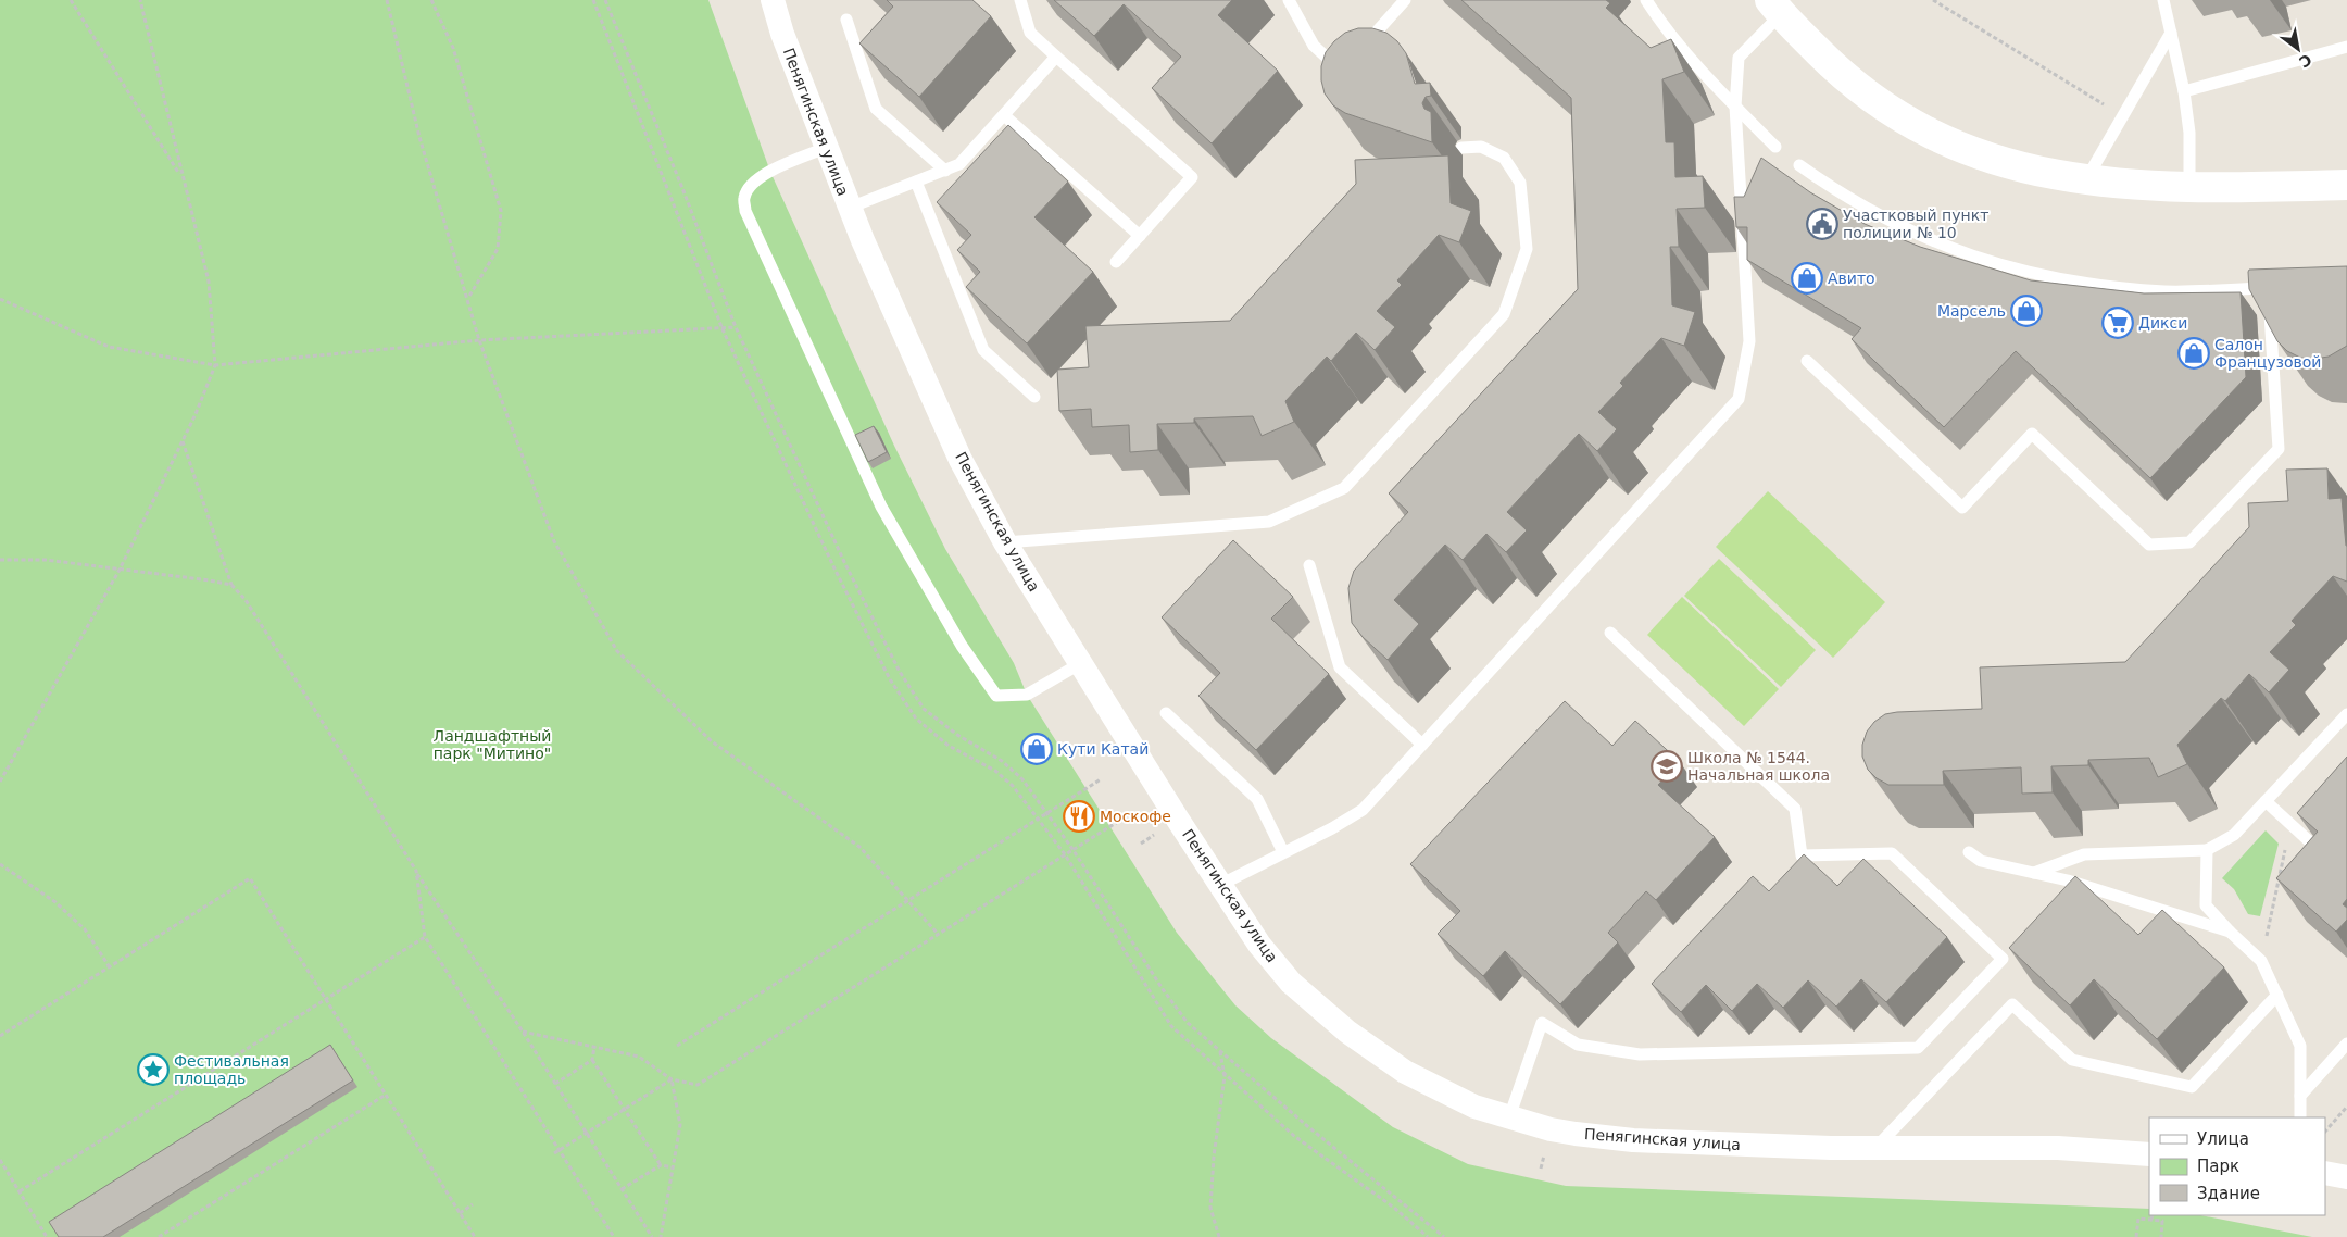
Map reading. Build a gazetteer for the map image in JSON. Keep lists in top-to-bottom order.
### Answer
{
  "streets": {
    "street": ["Пенягинская улица"]
  },
  "parks": ["Ландшафтный парк \"Митино\""],
  "places": {
    "public building": ["Участковый пункт полиции № 10"],
    "shop": [
      "Авито",
      "Марсель",
      "Салон Французовой",
      "Кути Катай"
    ],
    "supermarket": ["Дикси"],
    "school or university": ["Школа № 1544. Начальная школа"],
    "restaurant": ["Москофе"],
    "place": ["Фестивальная площадь"]
  },
  "legend": ["Улица", "Парк", "Здание"],
  "north": "bottom right"
}
